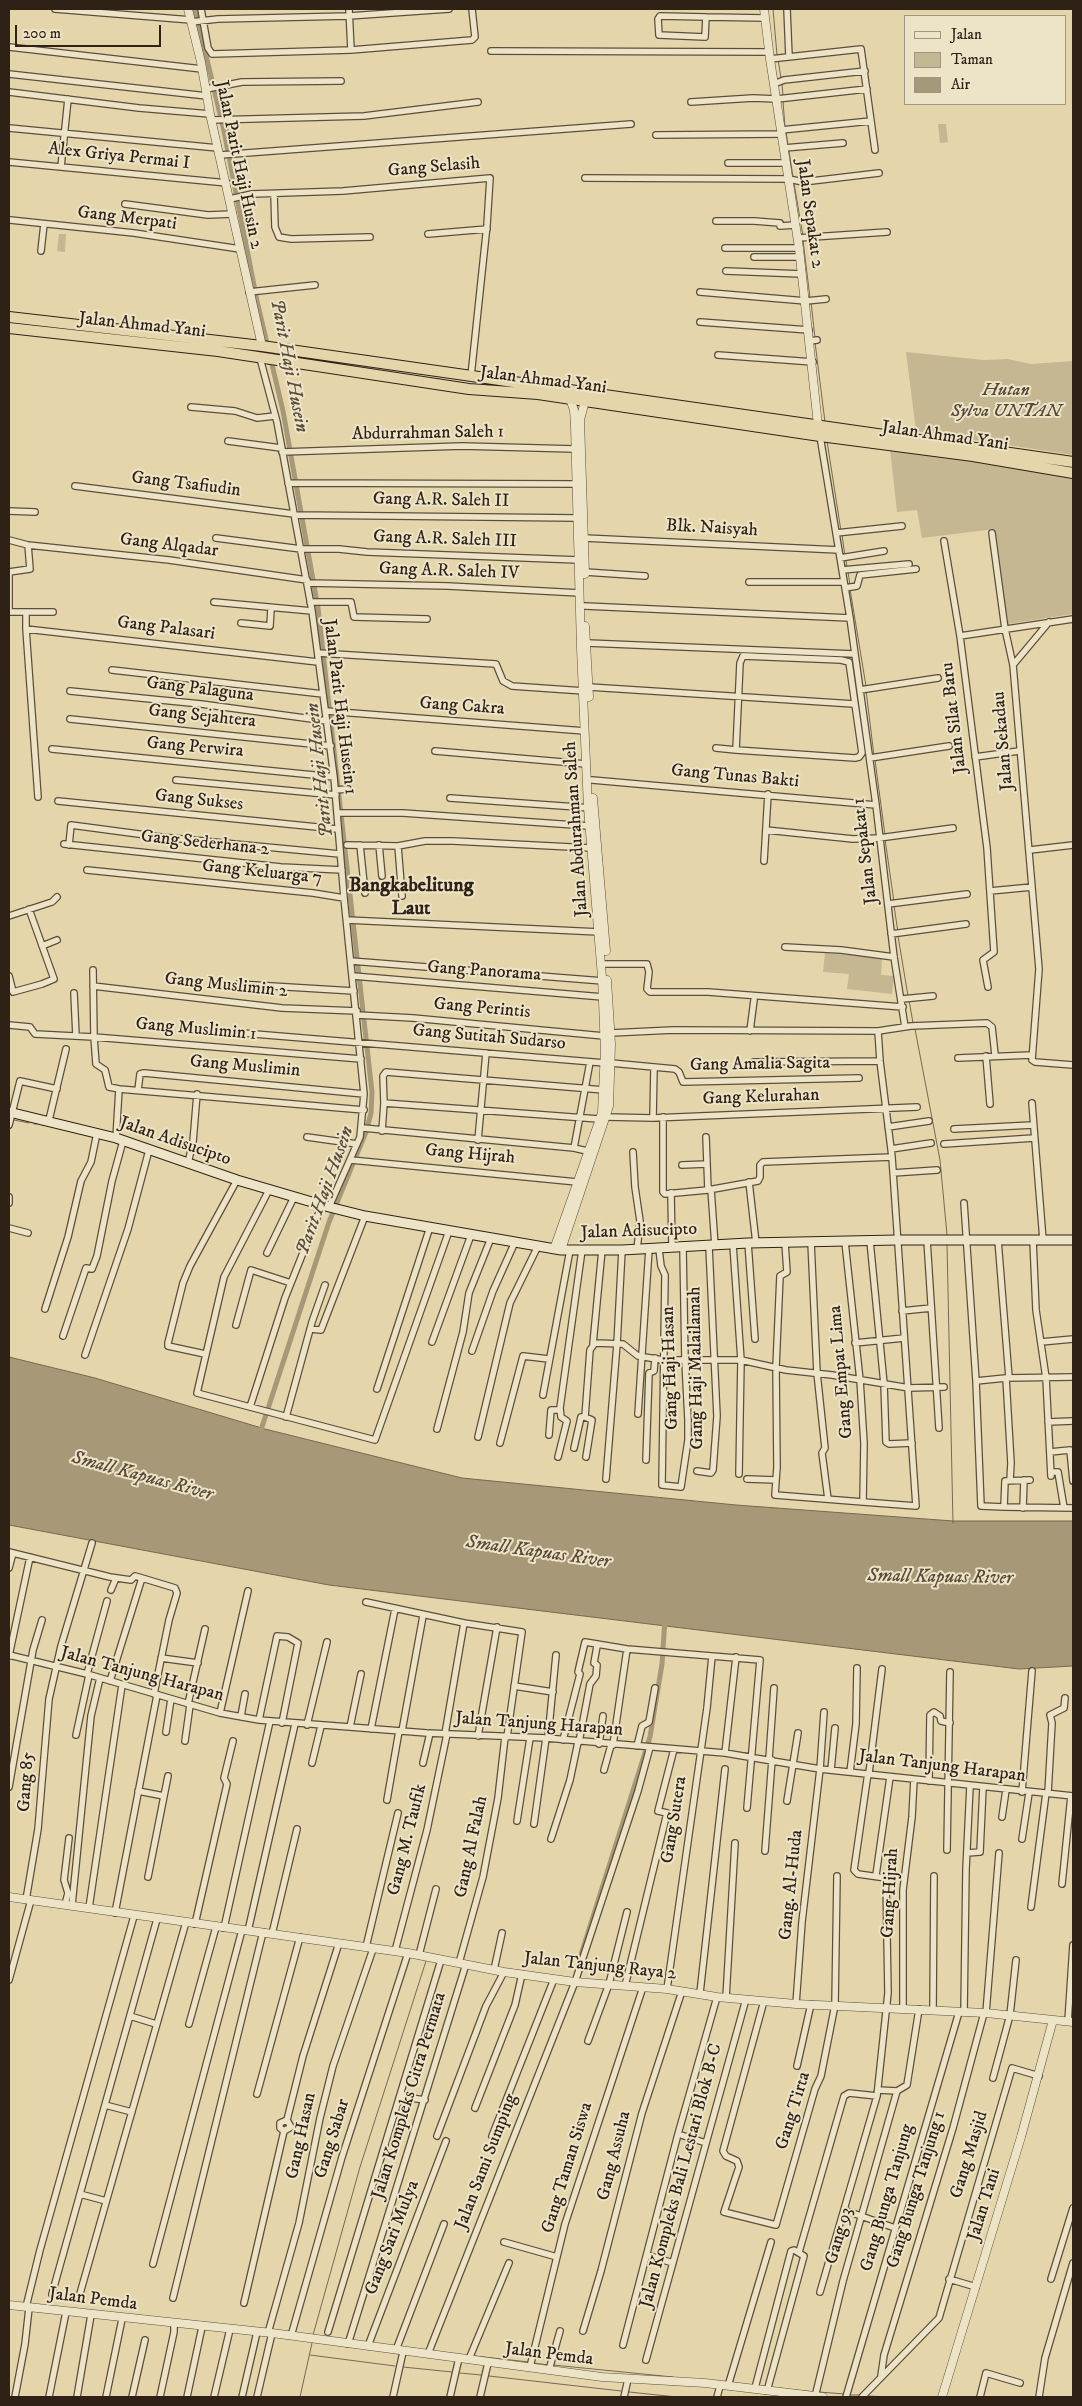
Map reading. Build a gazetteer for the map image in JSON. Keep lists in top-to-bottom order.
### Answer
{
  "streets": {
    "highway": ["Jalan Ahmad Yani"],
    "main road": ["Jalan Adisucipto"],
    "street": [
      "Alex Griya Permai I",
      "Jalan Parit Haji Husin 2",
      "Gang Selasih",
      "Jalan Sepakat 2",
      "Gang Merpati",
      "Abdurrahman Saleh 1",
      "Gang Tsafiudin",
      "Gang A.R. Saleh II",
      "Blk. Naisyah",
      "Gang A.R. Saleh III",
      "Gang Alqadar",
      "Gang A.R. Saleh IV",
      "Gang Palasari",
      "Gang Palaguna",
      "Jalan Parit Haji Husein 1",
      "Gang Cakra",
      "Gang Sejahtera",
      "Jalan Silat Baru",
      "Jalan Sekadau",
      "Gang Perwira",
      "Gang Tunas Bakti",
      "Gang Sukses",
      "Jalan Abdurahman Saleh",
      "Gang Sederhana 2",
      "Jalan Sepakat 1",
      "Gang Keluarga 7",
      "Gang Panorama",
      "Gang Muslimin 2",
      "Gang Perintis",
      "Gang Muslimin 1",
      "Gang Sutitah Sudarso",
      "Gang Amalia Sagita",
      "Gang Muslimin",
      "Gang Kelurahan",
      "Gang Hijrah",
      "Gang Haji Hasan",
      "Gang Haji Malailamah",
      "Gang Empat Lima",
      "Jalan Tanjung Harapan",
      "Gang 85",
      "Gang Sutera",
      "Gang M. Taufik",
      "Gang Al Falah",
      "Gang. Al-Huda",
      "Jalan Tanjung Raya 2",
      "Jalan Kompleks Citra Permata",
      "Gang Tirta",
      "Gang Hasan",
      "Gang Sabar",
      "Gang Masjid",
      "Gang Assuha",
      "Jalan Sami Sumping",
      "Gang Taman Siswa",
      "Jalan Kompleks Bali Lestari Blok B-C",
      "Gang Bunga Tanjung 1",
      "Gang Bunga Tanjung",
      "Jalan Tani",
      "Gang 93",
      "Gang Sari Mulya",
      "Jalan Pemda"
    ]
  },
  "crossings": [
    ["Alex Griya Permai I", "Jalan Parit Haji Husin 2"],
    ["Jalan Parit Haji Husin 2", "Gang Selasih"],
    ["Jalan Parit Haji Husin 2", "Gang Merpati"],
    ["Jalan Parit Haji Husin 2", "Jalan Ahmad Yani"],
    ["Gang Selasih", "Jalan Ahmad Yani"],
    ["Jalan Sepakat 2", "Jalan Ahmad Yani"],
    ["Jalan Sepakat 2", "Jalan Sepakat 1"],
    ["Jalan Ahmad Yani", "Jalan Parit Haji Husein 1"],
    ["Jalan Ahmad Yani", "Jalan Abdurahman Saleh"],
    ["Jalan Ahmad Yani", "Jalan Sepakat 1"],
    ["Abdurrahman Saleh 1", "Jalan Parit Haji Husein 1"],
    ["Abdurrahman Saleh 1", "Jalan Abdurahman Saleh"],
    ["Gang Tsafiudin", "Gang A.R. Saleh II"],
    ["Gang Tsafiudin", "Jalan Parit Haji Husein 1"],
    ["Gang A.R. Saleh II", "Jalan Parit Haji Husein 1"],
    ["Gang A.R. Saleh II", "Jalan Abdurahman Saleh"],
    ["Blk. Naisyah", "Jalan Abdurahman Saleh"],
    ["Blk. Naisyah", "Jalan Sepakat 1"],
    ["Gang A.R. Saleh III", "Jalan Parit Haji Husein 1"],
    ["Gang A.R. Saleh III", "Jalan Abdurahman Saleh"],
    ["Gang Alqadar", "Gang A.R. Saleh IV"],
    ["Gang Alqadar", "Jalan Parit Haji Husein 1"],
    ["Gang A.R. Saleh IV", "Jalan Abdurahman Saleh"],
    ["Gang Palasari", "Jalan Parit Haji Husein 1"],
    ["Gang Palaguna", "Jalan Parit Haji Husein 1"],
    ["Jalan Parit Haji Husein 1", "Gang Cakra"],
    ["Jalan Parit Haji Husein 1", "Gang Sejahtera"],
    ["Jalan Parit Haji Husein 1", "Gang Perwira"],
    ["Jalan Parit Haji Husein 1", "Gang Sukses"],
    ["Jalan Parit Haji Husein 1", "Gang Sederhana 2"],
    ["Jalan Parit Haji Husein 1", "Gang Keluarga 7"],
    ["Jalan Parit Haji Husein 1", "Gang Panorama"],
    ["Jalan Parit Haji Husein 1", "Gang Muslimin 2"],
    ["Jalan Parit Haji Husein 1", "Gang Perintis"],
    ["Jalan Parit Haji Husein 1", "Gang Muslimin 1"],
    ["Jalan Parit Haji Husein 1", "Gang Sutitah Sudarso"],
    ["Jalan Parit Haji Husein 1", "Gang Muslimin"],
    ["Jalan Parit Haji Husein 1", "Jalan Adisucipto"],
    ["Jalan Parit Haji Husein 1", "Gang Hijrah"],
    ["Gang Cakra", "Jalan Abdurahman Saleh"],
    ["Gang Tunas Bakti", "Jalan Abdurahman Saleh"],
    ["Gang Tunas Bakti", "Jalan Sepakat 1"],
    ["Jalan Abdurahman Saleh", "Gang Panorama"],
    ["Jalan Abdurahman Saleh", "Gang Perintis"],
    ["Jalan Abdurahman Saleh", "Gang Sutitah Sudarso"],
    ["Jalan Abdurahman Saleh", "Gang Amalia Sagita"],
    ["Jalan Abdurahman Saleh", "Gang Kelurahan"],
    ["Jalan Abdurahman Saleh", "Jalan Adisucipto"],
    ["Jalan Abdurahman Saleh", "Gang Hijrah"],
    ["Gang Muslimin 2", "Gang Perintis"],
    ["Gang Sutitah Sudarso", "Gang Amalia Sagita"],
    ["Jalan Adisucipto", "Gang Haji Hasan"],
    ["Jalan Adisucipto", "Gang Haji Malailamah"],
    ["Jalan Adisucipto", "Gang Empat Lima"],
    ["Gang Hijrah", "Jalan Tanjung Harapan"],
    ["Gang Hijrah", "Jalan Tanjung Raya 2"],
    ["Jalan Tanjung Harapan", "Gang 85"],
    ["Jalan Tanjung Harapan", "Gang Sutera"],
    ["Jalan Tanjung Harapan", "Gang M. Taufik"],
    ["Jalan Tanjung Harapan", "Gang Al Falah"],
    ["Jalan Tanjung Harapan", "Gang. Al-Huda"],
    ["Jalan Tanjung Harapan", "Jalan Sami Sumping"],
    ["Jalan Tanjung Harapan", "Gang Bunga Tanjung"],
    ["Gang 85", "Jalan Tanjung Raya 2"],
    ["Gang Sutera", "Jalan Tanjung Raya 2"],
    ["Gang M. Taufik", "Jalan Tanjung Raya 2"],
    ["Gang Al Falah", "Jalan Tanjung Raya 2"],
    ["Gang Al Falah", "Jalan Kompleks Citra Permata"],
    ["Gang. Al-Huda", "Jalan Tanjung Raya 2"],
    ["Jalan Tanjung Raya 2", "Jalan Kompleks Citra Permata"],
    ["Jalan Tanjung Raya 2", "Gang Tirta"],
    ["Jalan Tanjung Raya 2", "Gang Hasan"],
    ["Jalan Tanjung Raya 2", "Gang Sabar"],
    ["Jalan Tanjung Raya 2", "Gang Assuha"],
    ["Jalan Tanjung Raya 2", "Jalan Sami Sumping"],
    ["Jalan Tanjung Raya 2", "Gang Taman Siswa"],
    ["Jalan Tanjung Raya 2", "Jalan Kompleks Bali Lestari Blok B-C"],
    ["Jalan Tanjung Raya 2", "Gang Bunga Tanjung 1"],
    ["Jalan Tanjung Raya 2", "Gang Bunga Tanjung"],
    ["Jalan Tanjung Raya 2", "Jalan Tani"],
    ["Jalan Tanjung Raya 2", "Gang 93"],
    ["Jalan Kompleks Citra Permata", "Jalan Pemda"],
    ["Gang Hasan", "Jalan Pemda"],
    ["Gang Sabar", "Jalan Pemda"],
    ["Gang Masjid", "Jalan Tani"],
    ["Jalan Sami Sumping", "Jalan Pemda"],
    ["Gang Taman Siswa", "Jalan Pemda"],
    ["Gang 93", "Jalan Pemda"],
    ["Gang Sari Mulya", "Jalan Pemda"]
  ],
  "districts": ["Bangkabelitung Laut"],
  "water": ["Parit Haji Husein", "Small Kapuas River"],
  "parks": ["Hutan Sylva UNTAN"],
  "legend": ["Jalan", "Taman", "Air"],
  "scale_bar": "200 m"
}
